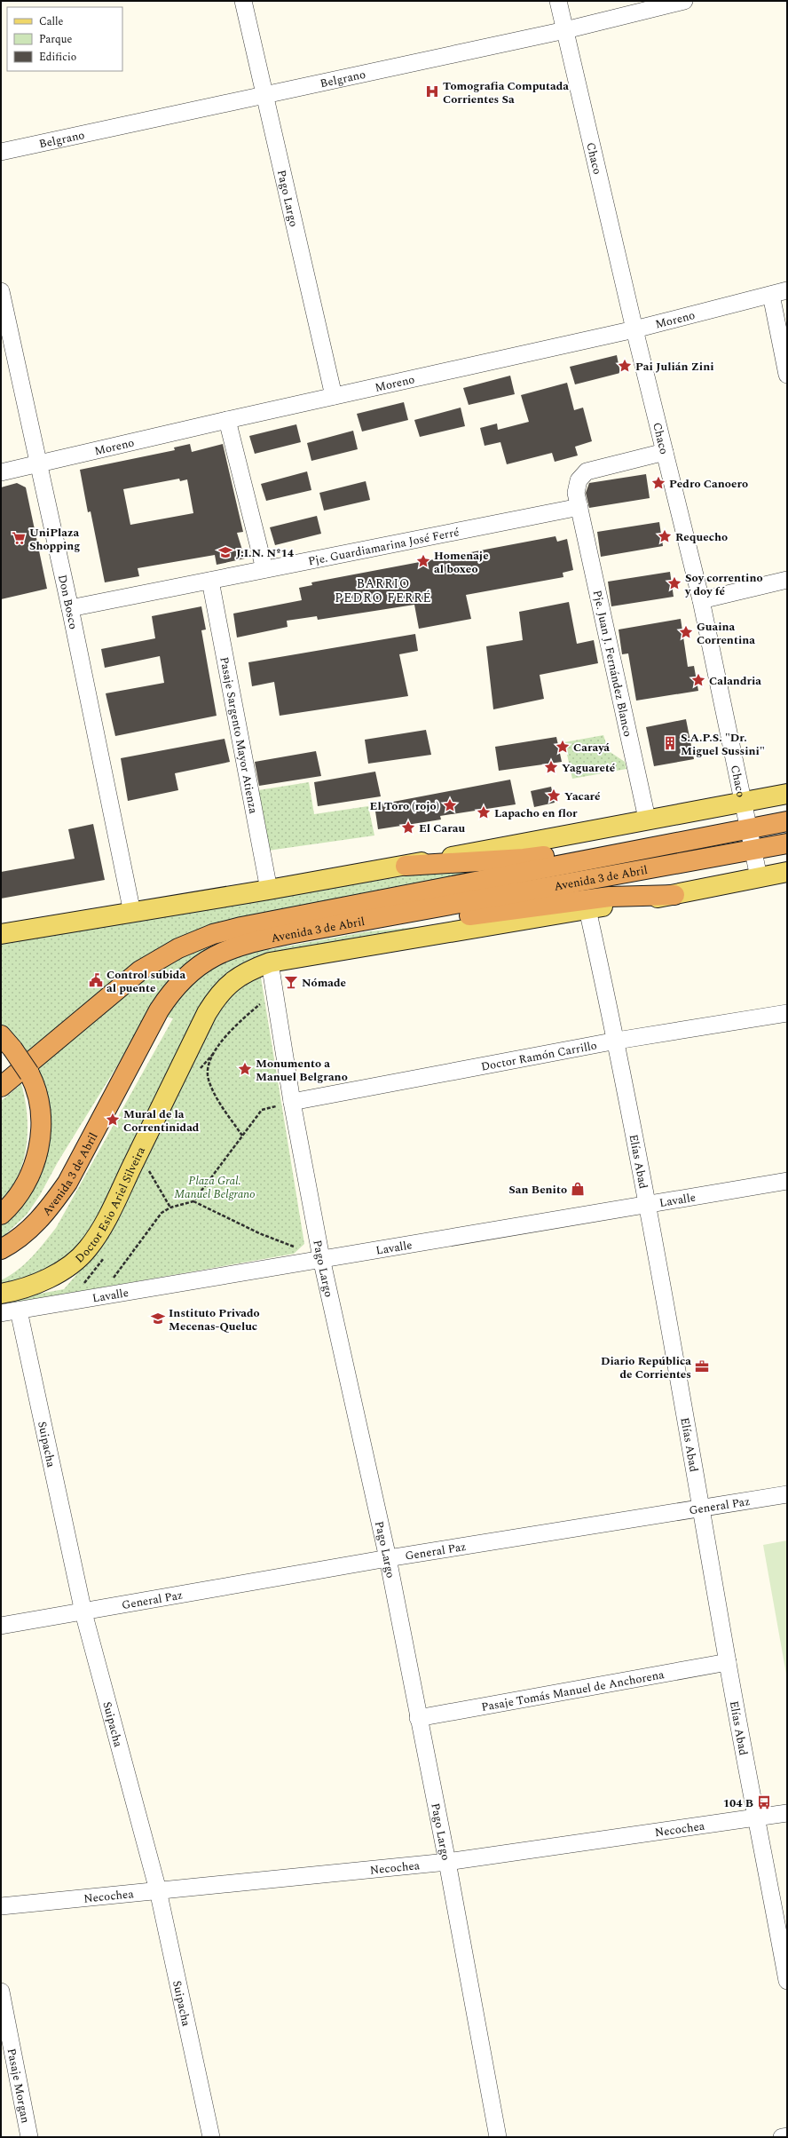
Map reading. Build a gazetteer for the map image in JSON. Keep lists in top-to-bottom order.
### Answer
{
  "streets": {
    "highway": ["Avenida 3 de Abril"],
    "main road": ["Doctor Esio Ariel Silveira"],
    "street": [
      "Belgrano",
      "Chaco",
      "Pago Largo",
      "Moreno",
      "Pje. Guardiamarina José Ferré",
      "Don Bosco",
      "Pje. Juan J. Fernández Blanco",
      "Pasaje Sargento Mayor Atienza",
      "Doctor Ramón Carrillo",
      "Elías Abad",
      "Lavalle",
      "Suipacha",
      "General Paz",
      "Pasaje Tomás Manuel de Anchorena",
      "Necochea",
      "Pasaje Morgan"
    ]
  },
  "crossings": [
    ["Belgrano", "Chaco"],
    ["Belgrano", "Pago Largo"],
    ["Chaco", "Moreno"],
    ["Chaco", "Avenida 3 de Abril"],
    ["Pago Largo", "Moreno"],
    ["Pago Largo", "Avenida 3 de Abril"],
    ["Pago Largo", "Doctor Ramón Carrillo"],
    ["Pago Largo", "Lavalle"],
    ["Pago Largo", "Doctor Esio Ariel Silveira"],
    ["Pago Largo", "General Paz"],
    ["Pago Largo", "Pasaje Tomás Manuel de Anchorena"],
    ["Pago Largo", "Necochea"],
    ["Moreno", "Don Bosco"],
    ["Pje. Guardiamarina José Ferré", "Don Bosco"],
    ["Pje. Guardiamarina José Ferré", "Pje. Juan J. Fernández Blanco"],
    ["Pje. Guardiamarina José Ferré", "Pasaje Sargento Mayor Atienza"],
    ["Avenida 3 de Abril", "Elías Abad"],
    ["Avenida 3 de Abril", "Doctor Esio Ariel Silveira"],
    ["Doctor Ramón Carrillo", "Elías Abad"],
    ["Elías Abad", "Lavalle"],
    ["Elías Abad", "General Paz"],
    ["Elías Abad", "Pasaje Tomás Manuel de Anchorena"],
    ["Elías Abad", "Necochea"],
    ["Lavalle", "Suipacha"],
    ["Suipacha", "General Paz"],
    ["Suipacha", "Necochea"]
  ],
  "districts": ["BARRIO PEDRO FERRÉ"],
  "parks": ["Plaza Gral. Manuel Belgrano"],
  "places": {
    "hospital": ["Tomografia Computada Corrientes Sa"],
    "place": [
      "Pai Julián Zini",
      "Pedro Canoero",
      "Requecho",
      "Homenaje al boxeo",
      "Soy correntino y doy fé",
      "Guaina Correntina",
      "Calandria",
      "Carayá",
      "Yaguareté",
      "Yacaré",
      "El Toro (rojo)",
      "Lapacho en flor",
      "El Carau",
      "Monumento a Manuel Belgrano",
      "Mural de la Correntinidad"
    ],
    "supermarket": ["UniPlaza Shopping"],
    "school or university": ["J.I.N. Nº14", "Instituto Privado Mecenas-Queluc"],
    "building": ["S.A.P.S. \"Dr. Miguel Sussini\""],
    "public building": ["Control subida al puente"],
    "bar": ["Nómade"],
    "shop": ["San Benito"],
    "office": ["Diario República de Corrientes"],
    "bus stop": ["104 B"]
  },
  "legend": ["Calle", "Parque", "Edificio"]
}
